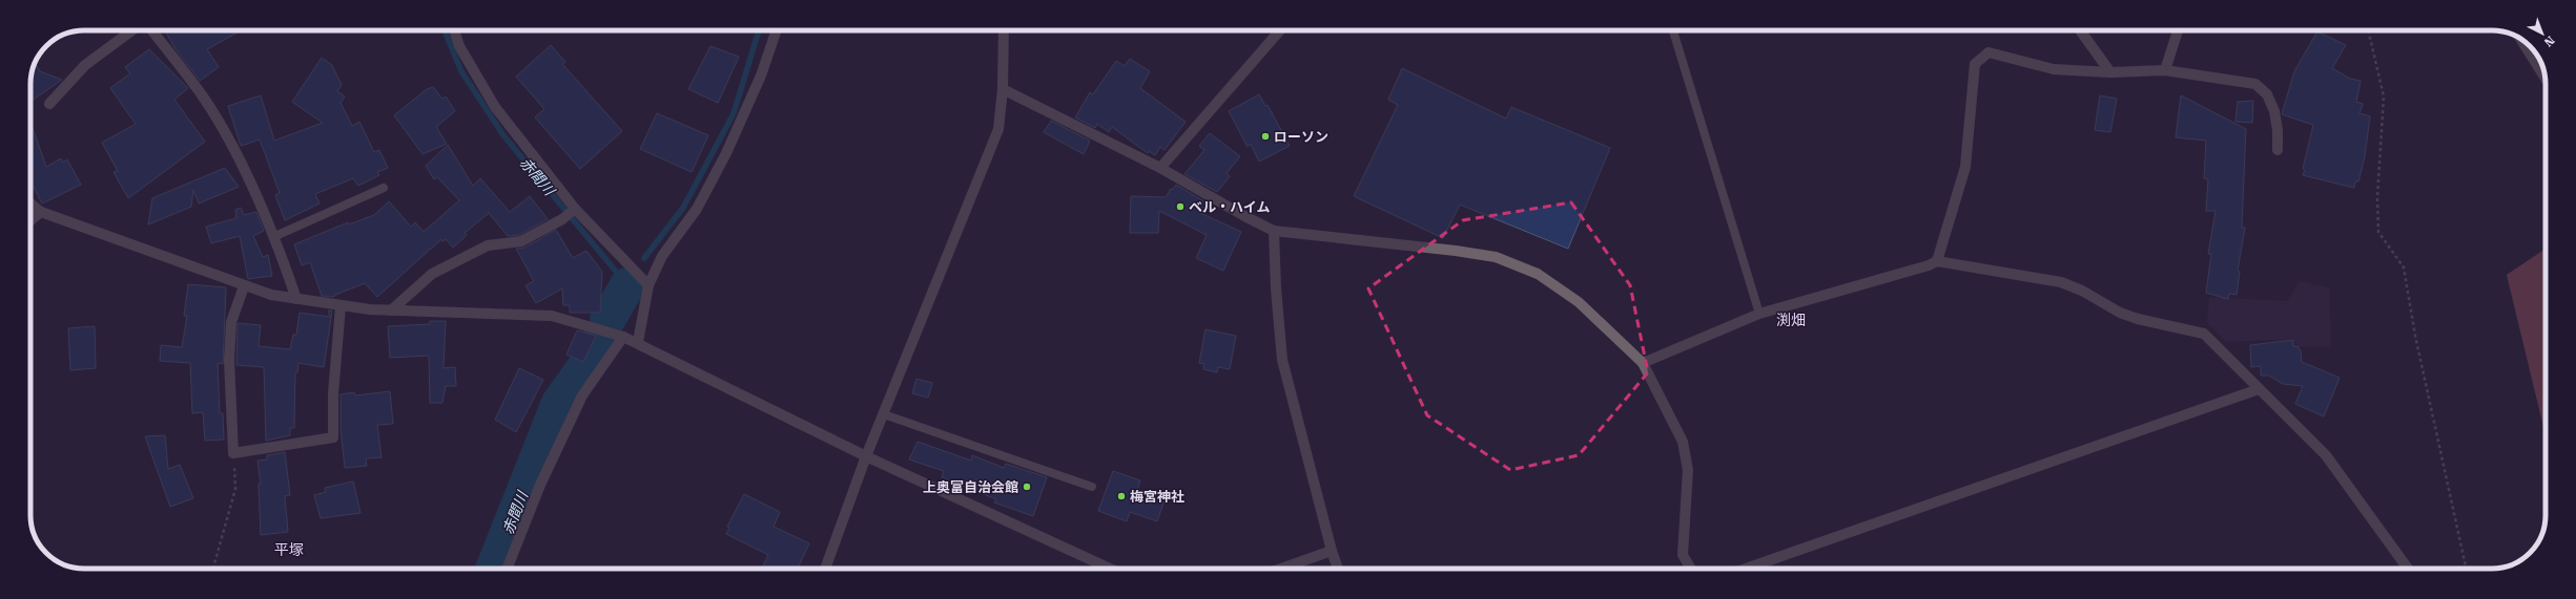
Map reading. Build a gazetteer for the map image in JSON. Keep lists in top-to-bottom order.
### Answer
{
  "districts": ["渕畑", "平塚"],
  "water": ["赤間川"],
  "places": [
    "ローソン",
    "ベル・ハイム",
    "上奥富自治会館",
    "梅宮神社"
  ],
  "north": "bottom right"
}
